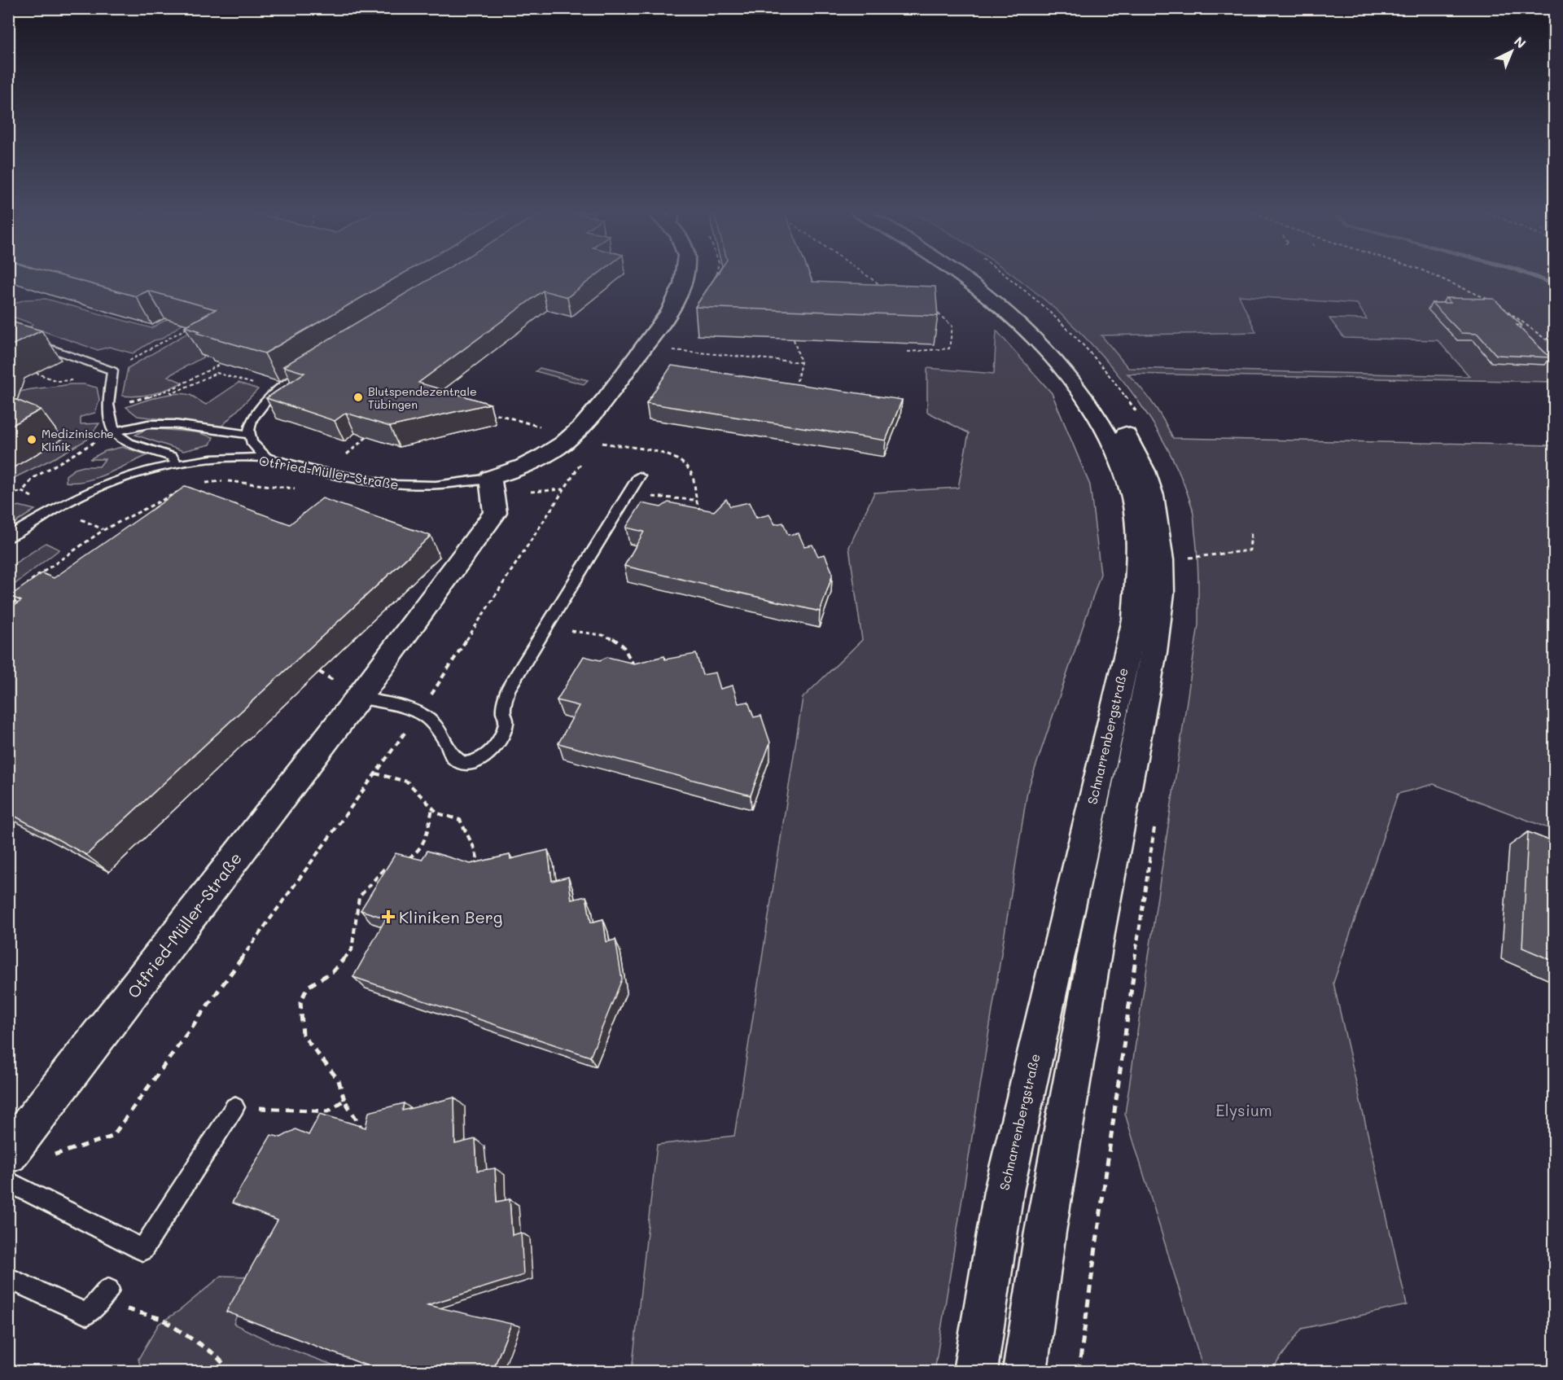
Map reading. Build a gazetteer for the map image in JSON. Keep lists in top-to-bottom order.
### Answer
{
  "streets": {
    "street": ["Otfried-Müller-Straße", "Schnarrenbergstraße"]
  },
  "parks": ["Elysium"],
  "places": {
    "other": ["Blutspendezentrale Tübingen", "Medizinische Klinik"],
    "health": ["Kliniken Berg"]
  },
  "north": "top right"
}
